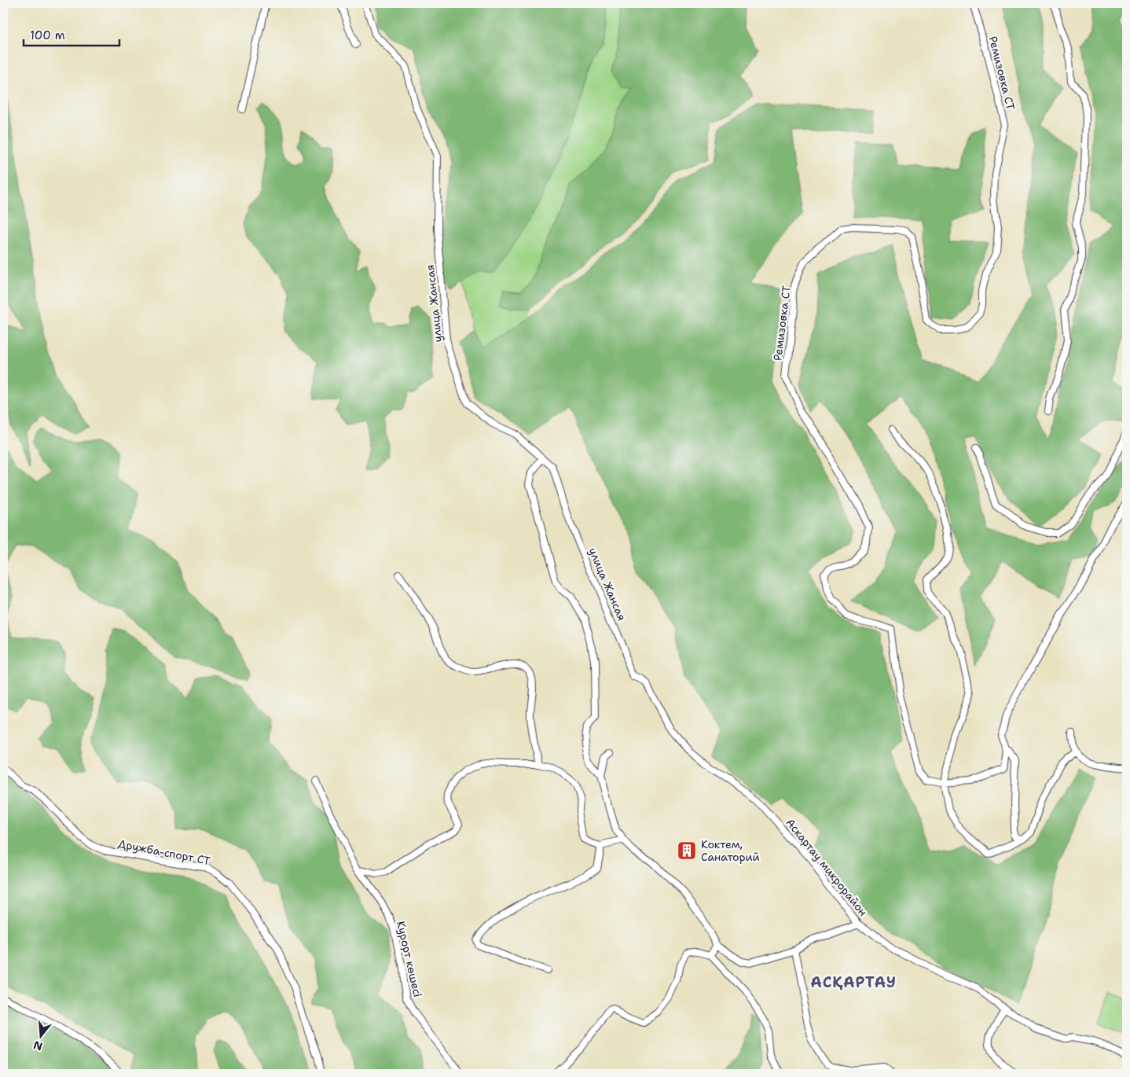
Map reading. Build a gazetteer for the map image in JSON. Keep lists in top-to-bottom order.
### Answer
{
  "streets": {
    "street": [
      "Ремизовка СТ",
      "улица Жансая",
      "Дружба-спорт СТ",
      "Аскартау микрорайон",
      "Курорт көшесі"
    ]
  },
  "crossings": [
    ["улица Жансая", "Аскартау микрорайон"]
  ],
  "districts": ["АСҚАРТАУ"],
  "places": {
    "building": ["Коктем, Санаторий"]
  },
  "scale_bar": "100 m",
  "north": "bottom"
}
